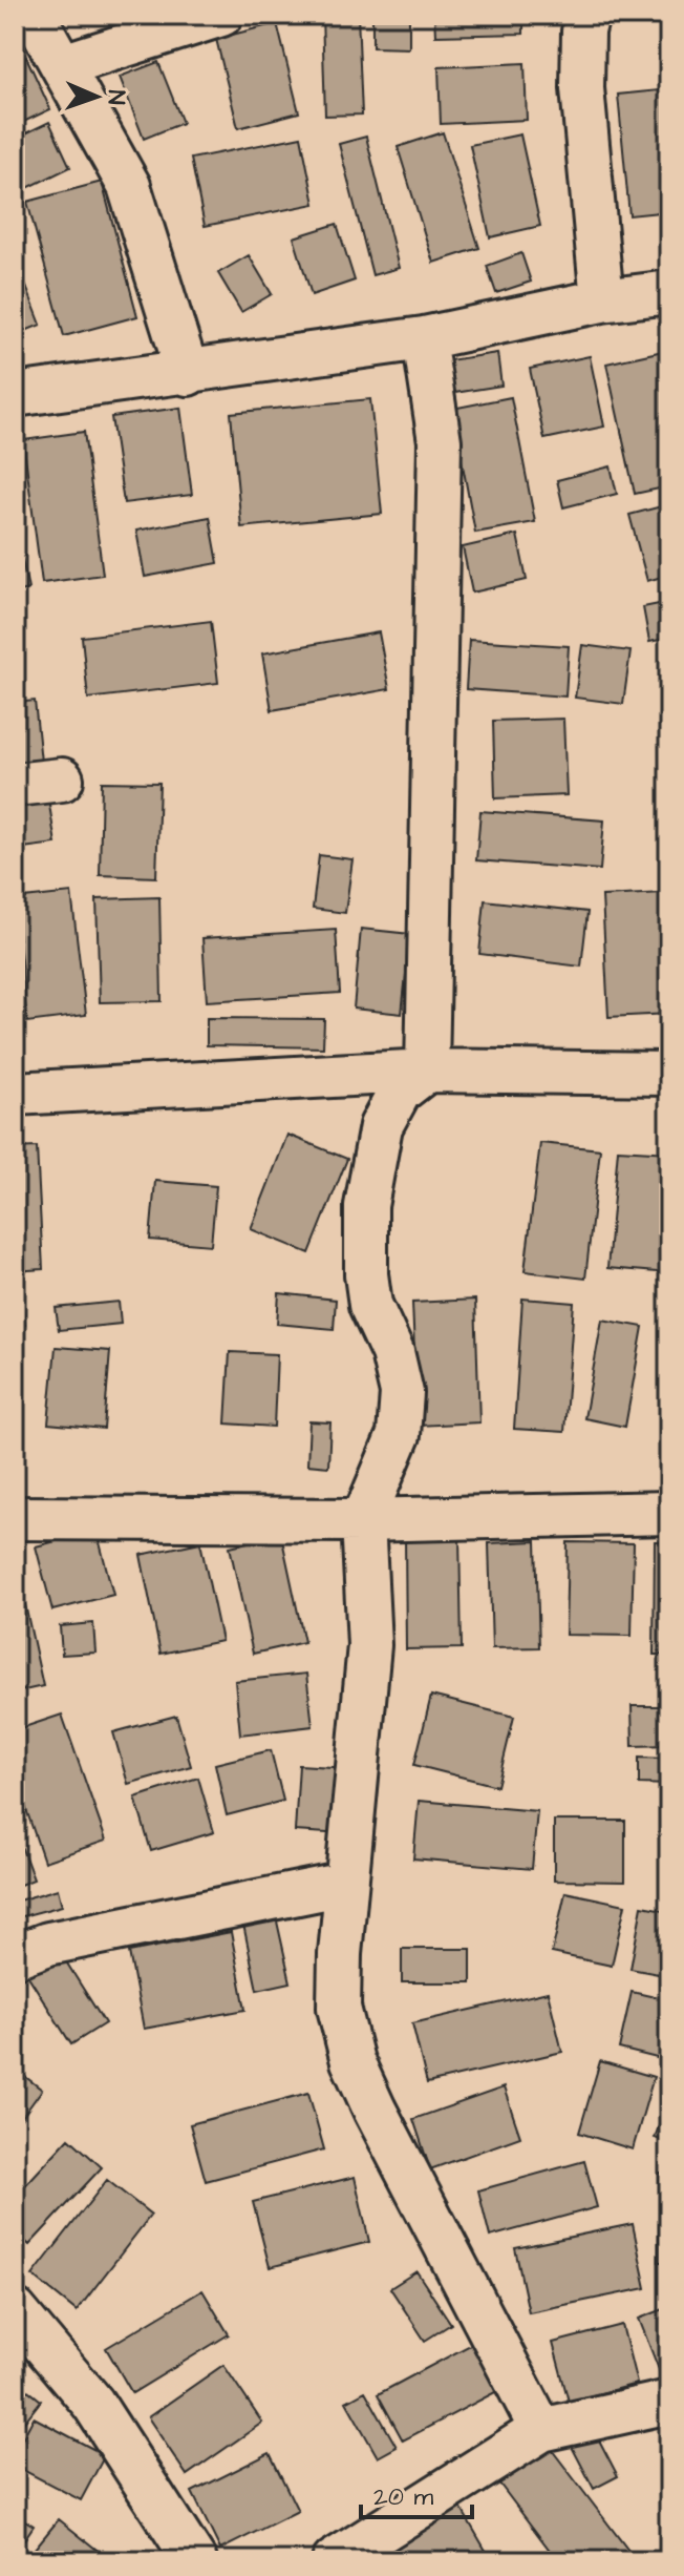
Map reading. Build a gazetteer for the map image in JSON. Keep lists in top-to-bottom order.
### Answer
{
  "scale_bar": "20 m",
  "north": "right"
}
